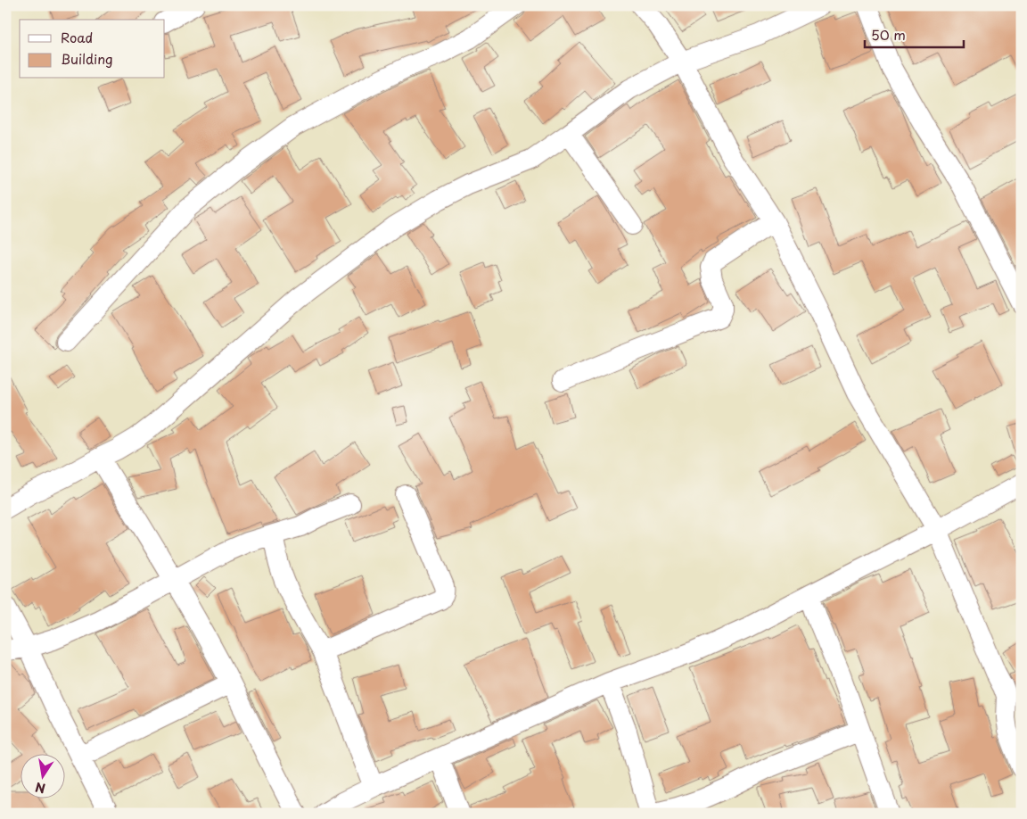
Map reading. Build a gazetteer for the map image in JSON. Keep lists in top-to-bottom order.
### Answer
{
  "legend": ["Road", "Building"],
  "scale_bar": "50 m",
  "north": "bottom"
}
